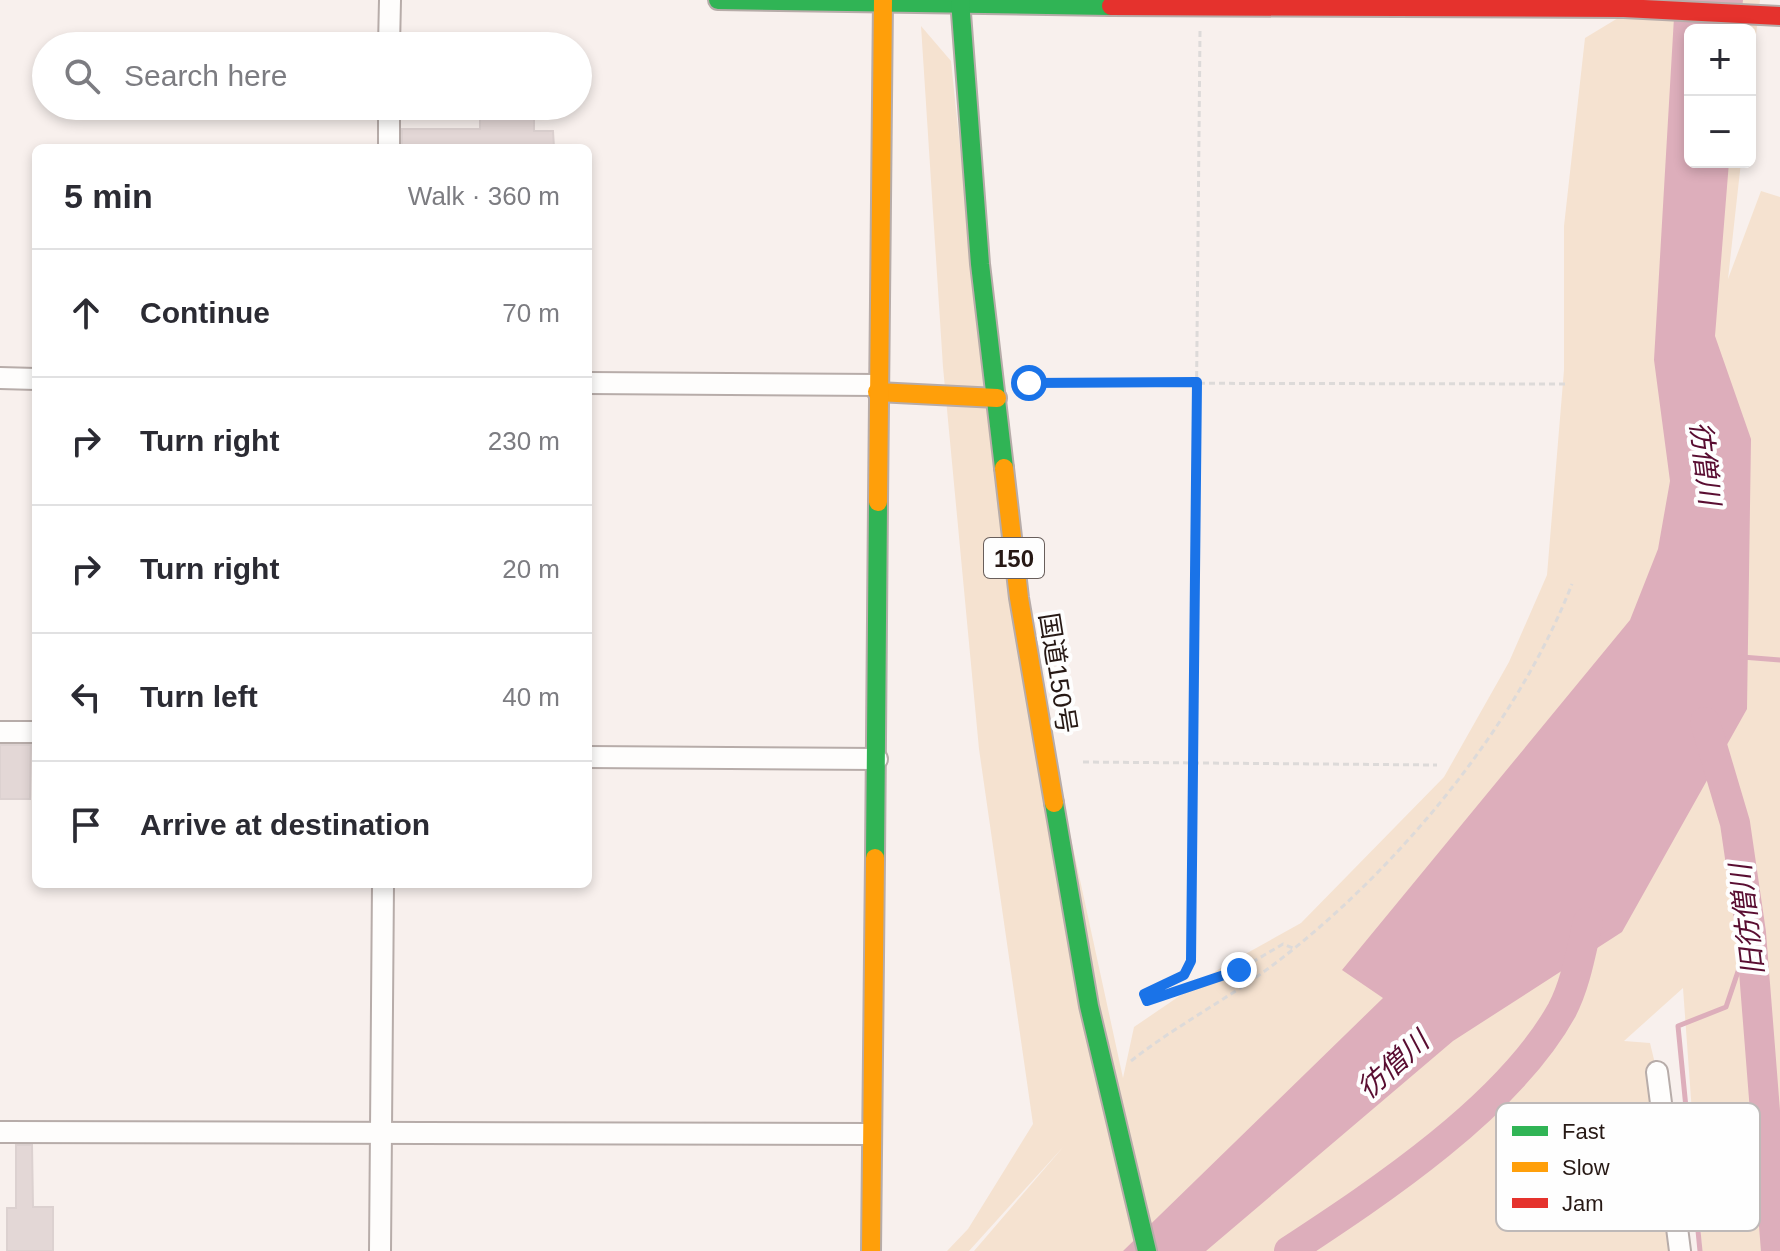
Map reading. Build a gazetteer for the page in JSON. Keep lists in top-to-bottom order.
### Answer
{
  "streets": {
    "main road": ["150", "国道150号"]
  },
  "water": ["彷僧川", "旧彷僧川"],
  "legend": ["Fast", "Slow", "Jam"],
  "page": {
    "map_buttons": ["+", "−"],
    "search": "Search here",
    "heading": ["5 min", "Walk · 360 m"],
    "list": [
      ["Continue", "70 m"],
      ["Turn right", "230 m"],
      ["Turn right", "20 m"],
      ["Turn left", "40 m"],
      "Arrive at destination"
    ]
  }
}
